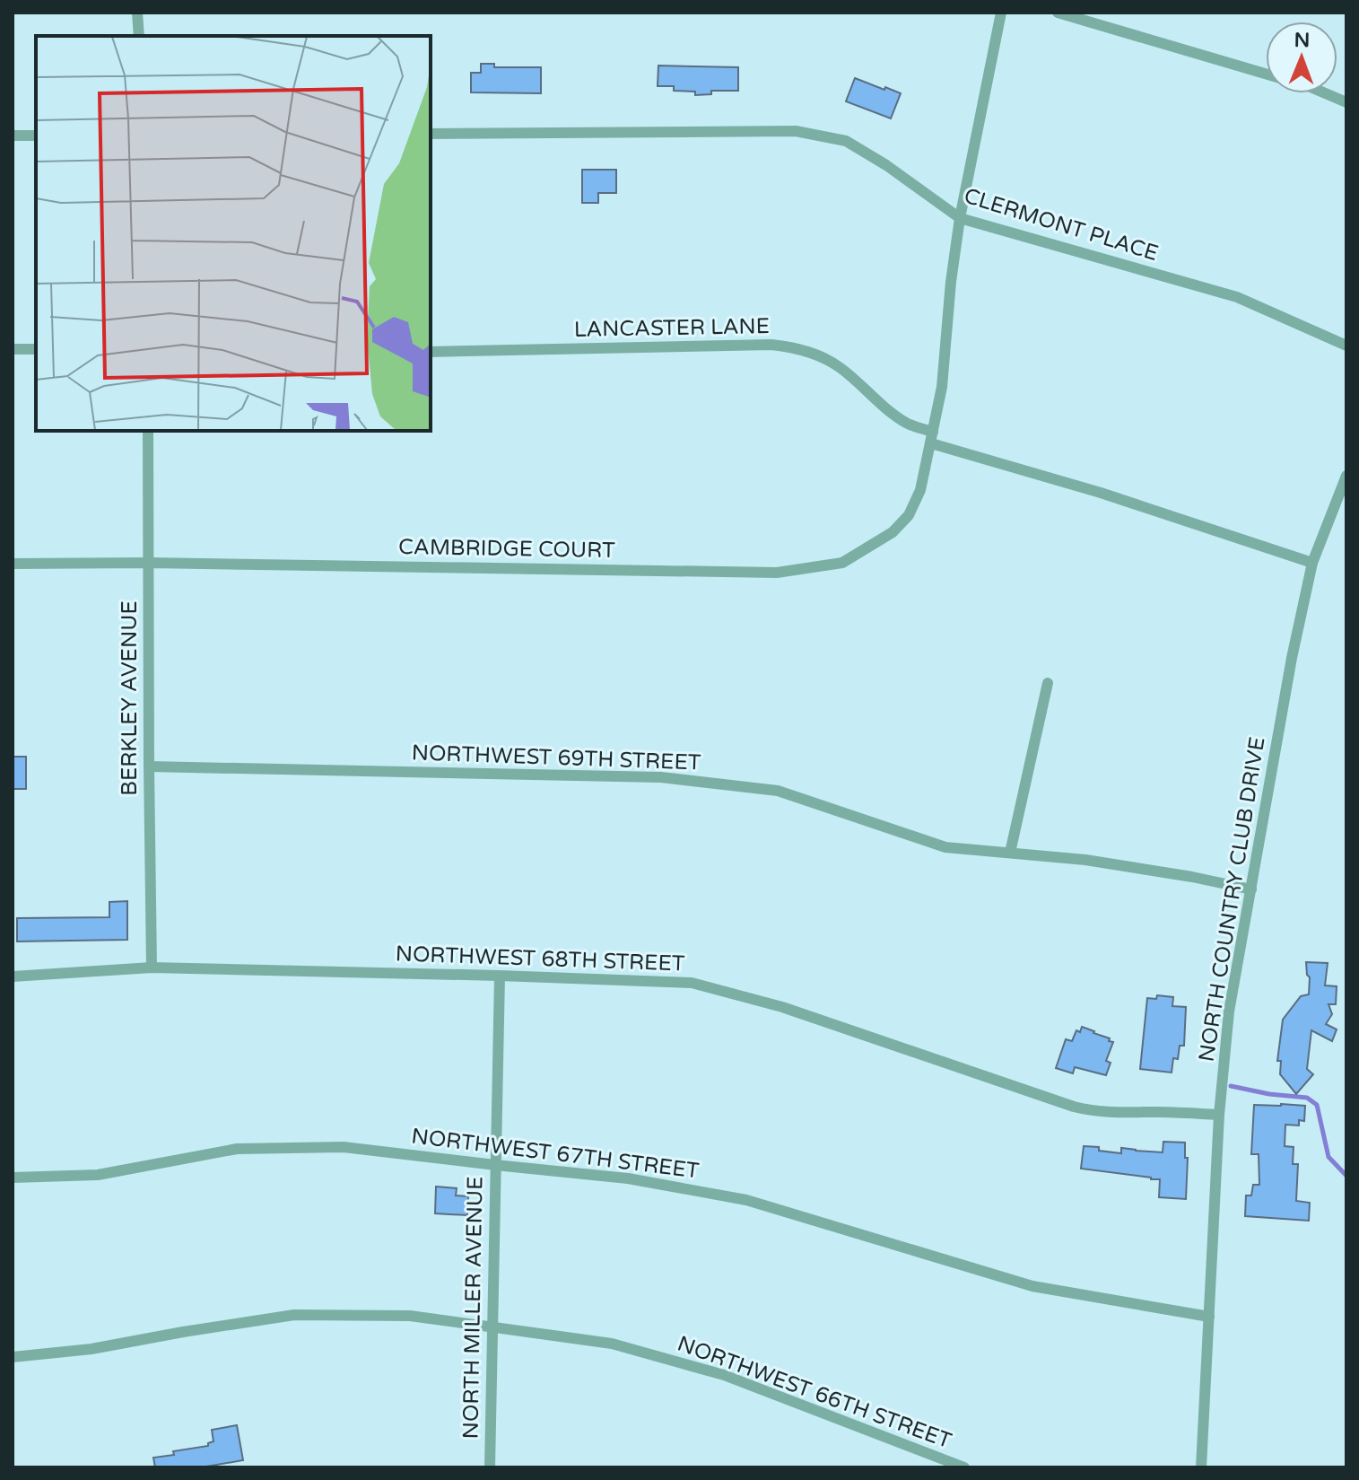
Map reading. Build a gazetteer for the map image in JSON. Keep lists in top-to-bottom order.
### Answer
{
  "streets": {
    "street": [
      "CLERMONT PLACE",
      "LANCASTER LANE",
      "CAMBRIDGE COURT",
      "BERKLEY AVENUE",
      "NORTHWEST 69TH STREET",
      "NORTH COUNTRY CLUB DRIVE",
      "NORTHWEST 68TH STREET",
      "NORTHWEST 67TH STREET",
      "NORTH MILLER AVENUE",
      "NORTHWEST 66TH STREET"
    ]
  },
  "crossings": [
    ["CLERMONT PLACE", "CAMBRIDGE COURT"],
    ["LANCASTER LANE", "CAMBRIDGE COURT"],
    ["LANCASTER LANE", "NORTH COUNTRY CLUB DRIVE"],
    ["CAMBRIDGE COURT", "BERKLEY AVENUE"],
    ["BERKLEY AVENUE", "NORTHWEST 69TH STREET"],
    ["BERKLEY AVENUE", "NORTHWEST 68TH STREET"],
    ["NORTHWEST 69TH STREET", "NORTH COUNTRY CLUB DRIVE"],
    ["NORTH COUNTRY CLUB DRIVE", "NORTHWEST 68TH STREET"],
    ["NORTH COUNTRY CLUB DRIVE", "NORTHWEST 67TH STREET"],
    ["NORTHWEST 68TH STREET", "NORTH MILLER AVENUE"],
    ["NORTHWEST 67TH STREET", "NORTH MILLER AVENUE"],
    ["NORTH MILLER AVENUE", "NORTHWEST 66TH STREET"]
  ],
  "north": "top"
}
